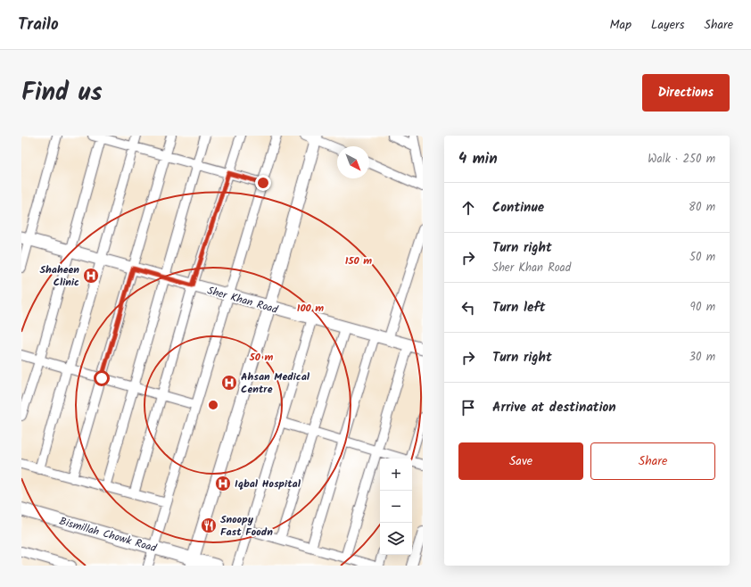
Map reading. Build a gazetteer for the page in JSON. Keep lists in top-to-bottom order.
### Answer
{
  "streets": {
    "main road": ["Bismillah Chowk Road"],
    "street": ["Sher Khan Road"]
  },
  "places": {
    "hospital": ["Shaheen Clinic", "Ahsan Medical Centre", "Iqbal Hospital"],
    "restaurant": ["Snoopy Fast Foodn"]
  },
  "north": "bottom right",
  "page": {
    "header": "Trailo",
    "nav": ["Map", "Layers", "Share"],
    "title": "Find us",
    "buttons": [
      "Directions",
      ["Save", "Share"]
    ],
    "heading": ["4 min", "Walk · 250 m"],
    "list": [
      ["Continue", "80 m"],
      ["Turn right", "Sher Khan Road", "50 m"],
      ["Turn left", "90 m"],
      ["Turn right", "30 m"],
      "Arrive at destination"
    ],
    "map_buttons": ["+", "−"]
  },
  "rings": ["150 m", "100 m", "50 m"]
}
